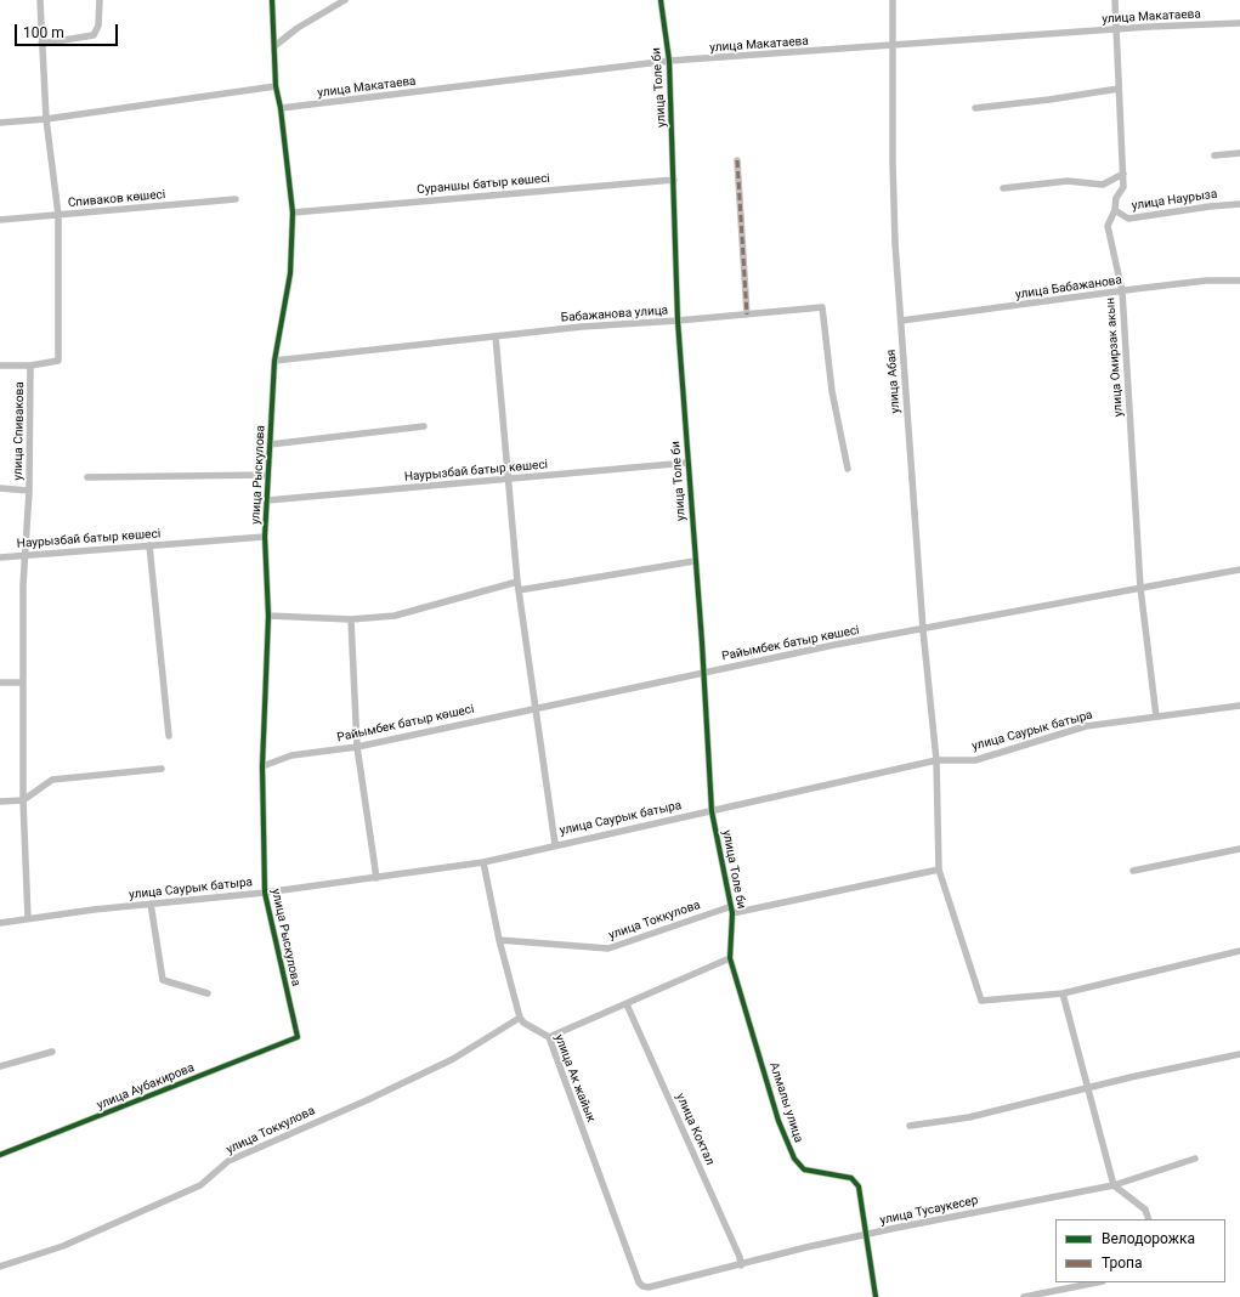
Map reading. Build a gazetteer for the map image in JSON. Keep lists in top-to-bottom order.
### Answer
{
  "streets": {
    "street": [
      "улица Макатаева",
      "улица Толе би",
      "Сураншы батыр көшесі",
      "Спиваков көшесі",
      "улица Наурыза",
      "улица Бабажанова",
      "Бабажанова улица",
      "улица Омирзак акын",
      "улица Абая",
      "улица Спивакова",
      "Наурызбай батыр көшесі",
      "улица Рыскулова",
      "Райымбек батыр көшесі",
      "улица Саурык батыра",
      "улица Токкулова",
      "улица Ак жайык",
      "улица Аубакирова",
      "Алмалы улица",
      "улица Коктал",
      "улица Тусаукесер"
    ]
  },
  "crossings": [
    ["улица Макатаева", "улица Толе би"],
    ["улица Макатаева", "улица Омирзак акын"],
    ["улица Макатаева", "улица Абая"],
    ["улица Макатаева", "улица Рыскулова"],
    ["улица Толе би", "Сураншы батыр көшесі"],
    ["улица Толе би", "Бабажанова улица"],
    ["улица Толе би", "Наурызбай батыр көшесі"],
    ["улица Толе би", "Райымбек батыр көшесі"],
    ["улица Толе би", "улица Саурык батыра"],
    ["улица Толе би", "улица Токкулова"],
    ["улица Толе би", "Алмалы улица"],
    ["Сураншы батыр көшесі", "улица Рыскулова"],
    ["Спиваков көшесі", "улица Спивакова"],
    ["улица Наурыза", "улица Омирзак акын"],
    ["улица Бабажанова", "улица Омирзак акын"],
    ["улица Бабажанова", "улица Абая"],
    ["Бабажанова улица", "улица Рыскулова"],
    ["улица Омирзак акын", "Райымбек батыр көшесі"],
    ["улица Омирзак акын", "улица Саурык батыра"],
    ["улица Абая", "Райымбек батыр көшесі"],
    ["улица Абая", "улица Саурык батыра"],
    ["улица Абая", "улица Токкулова"],
    ["улица Спивакова", "Наурызбай батыр көшесі"],
    ["улица Спивакова", "улица Саурык батыра"],
    ["Наурызбай батыр көшесі", "улица Рыскулова"],
    ["улица Рыскулова", "Райымбек батыр көшесі"],
    ["улица Рыскулова", "улица Саурык батыра"],
    ["улица Рыскулова", "улица Аубакирова"],
    ["улица Токкулова", "улица Ак жайык"],
    ["улица Ак жайык", "улица Тусаукесер"],
    ["Алмалы улица", "улица Тусаукесер"],
    ["улица Коктал", "улица Тусаукесер"]
  ],
  "legend": ["Велодорожка", "Тропа"],
  "scale_bar": "100 m"
}
